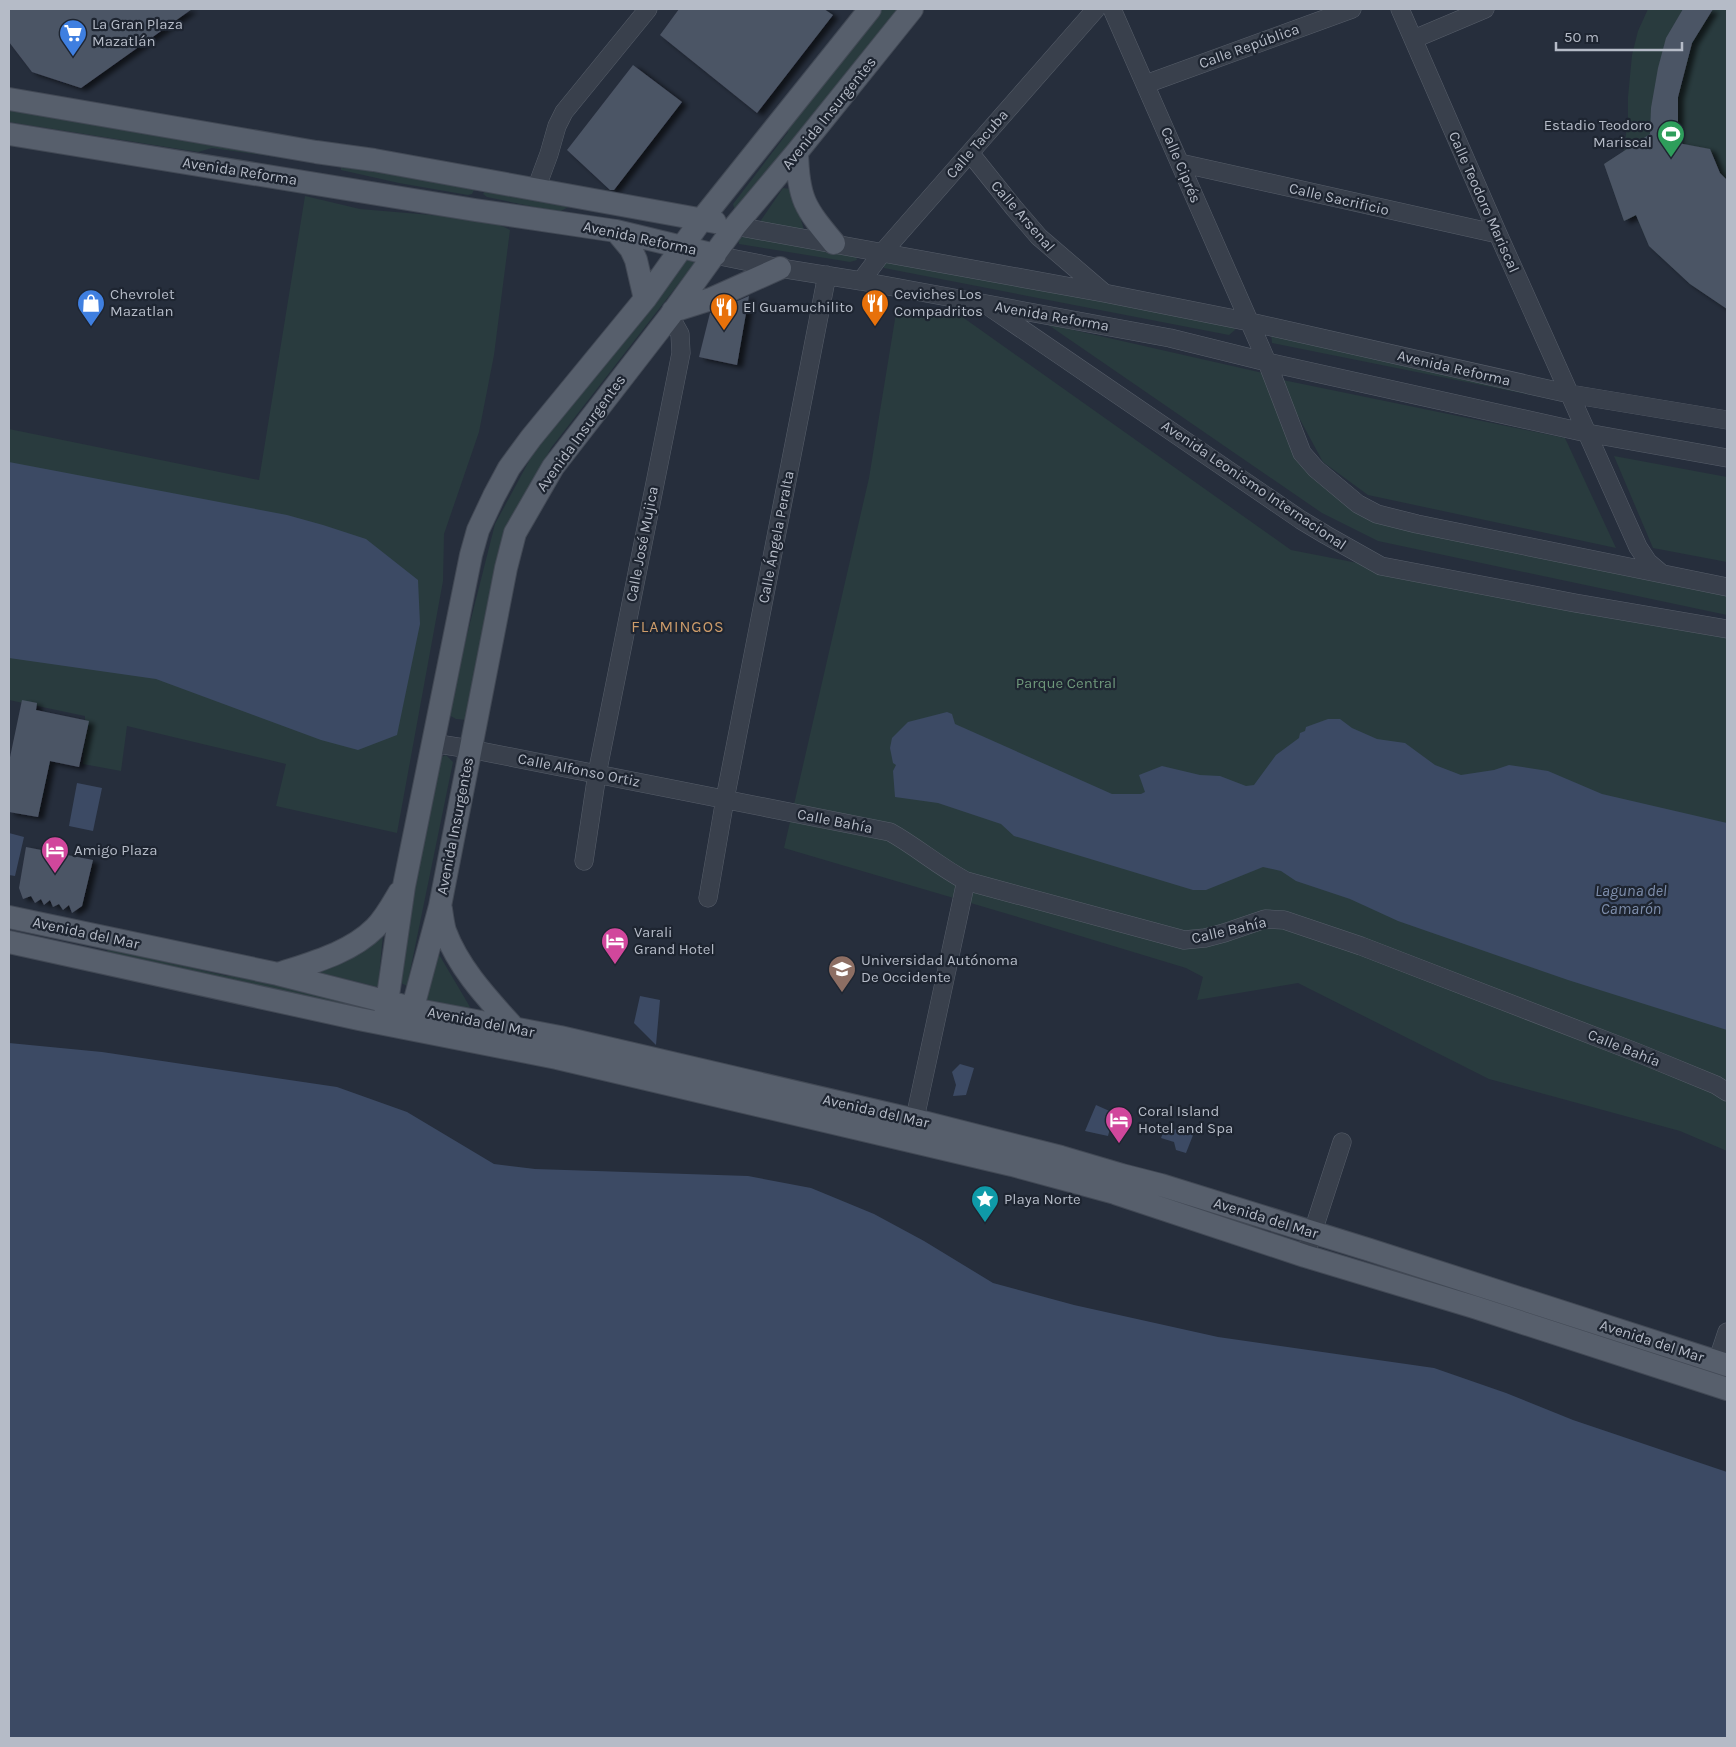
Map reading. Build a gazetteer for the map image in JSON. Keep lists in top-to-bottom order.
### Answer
{
  "streets": {
    "main road": ["Avenida Insurgentes", "Avenida Reforma", "Avenida del Mar"],
    "street": [
      "Calle República",
      "Calle Tacuba",
      "Calle Ciprés",
      "Calle Sacrificio",
      "Calle Teodoro Mariscal",
      "Calle Arsenal",
      "Avenida Leonismo Internacional",
      "Calle Ángela Peralta",
      "Calle José Mujica",
      "Calle Alfonso Ortiz",
      "Calle Bahía"
    ]
  },
  "crossings": [
    ["Calle República", "Calle Ciprés"],
    ["Avenida Insurgentes", "Avenida Reforma"],
    ["Avenida Insurgentes", "Calle José Mujica"],
    ["Avenida Insurgentes", "Calle Alfonso Ortiz"],
    ["Avenida Insurgentes", "Avenida del Mar"],
    ["Calle Tacuba", "Avenida Reforma"],
    ["Calle Tacuba", "Calle Arsenal"],
    ["Calle Ciprés", "Avenida Reforma"],
    ["Calle Ciprés", "Calle Sacrificio"],
    ["Avenida Reforma", "Calle Teodoro Mariscal"],
    ["Avenida Reforma", "Calle Arsenal"],
    ["Avenida Reforma", "Avenida Leonismo Internacional"],
    ["Avenida Reforma", "Calle Ángela Peralta"],
    ["Calle Sacrificio", "Calle Teodoro Mariscal"],
    ["Calle Ángela Peralta", "Calle Alfonso Ortiz"],
    ["Calle Ángela Peralta", "Calle Bahía"],
    ["Calle José Mujica", "Calle Alfonso Ortiz"],
    ["Calle Alfonso Ortiz", "Calle Bahía"]
  ],
  "districts": ["FLAMINGOS"],
  "water": ["Laguna del Camarón"],
  "parks": ["Parque Central"],
  "places": {
    "supermarket": ["La Gran Plaza Mazatlán"],
    "sports": ["Estadio Teodoro Mariscal"],
    "shop": ["Chevrolet Mazatlan"],
    "restaurant": ["Ceviches Los Compadritos", "El Guamuchilito"],
    "hotel": ["Amigo Plaza", "Varali Grand Hotel", "Coral Island Hotel and Spa"],
    "school or university": ["Universidad Autónoma De Occidente"],
    "place": ["Playa Norte"]
  },
  "scale_bar": "50 m"
}
